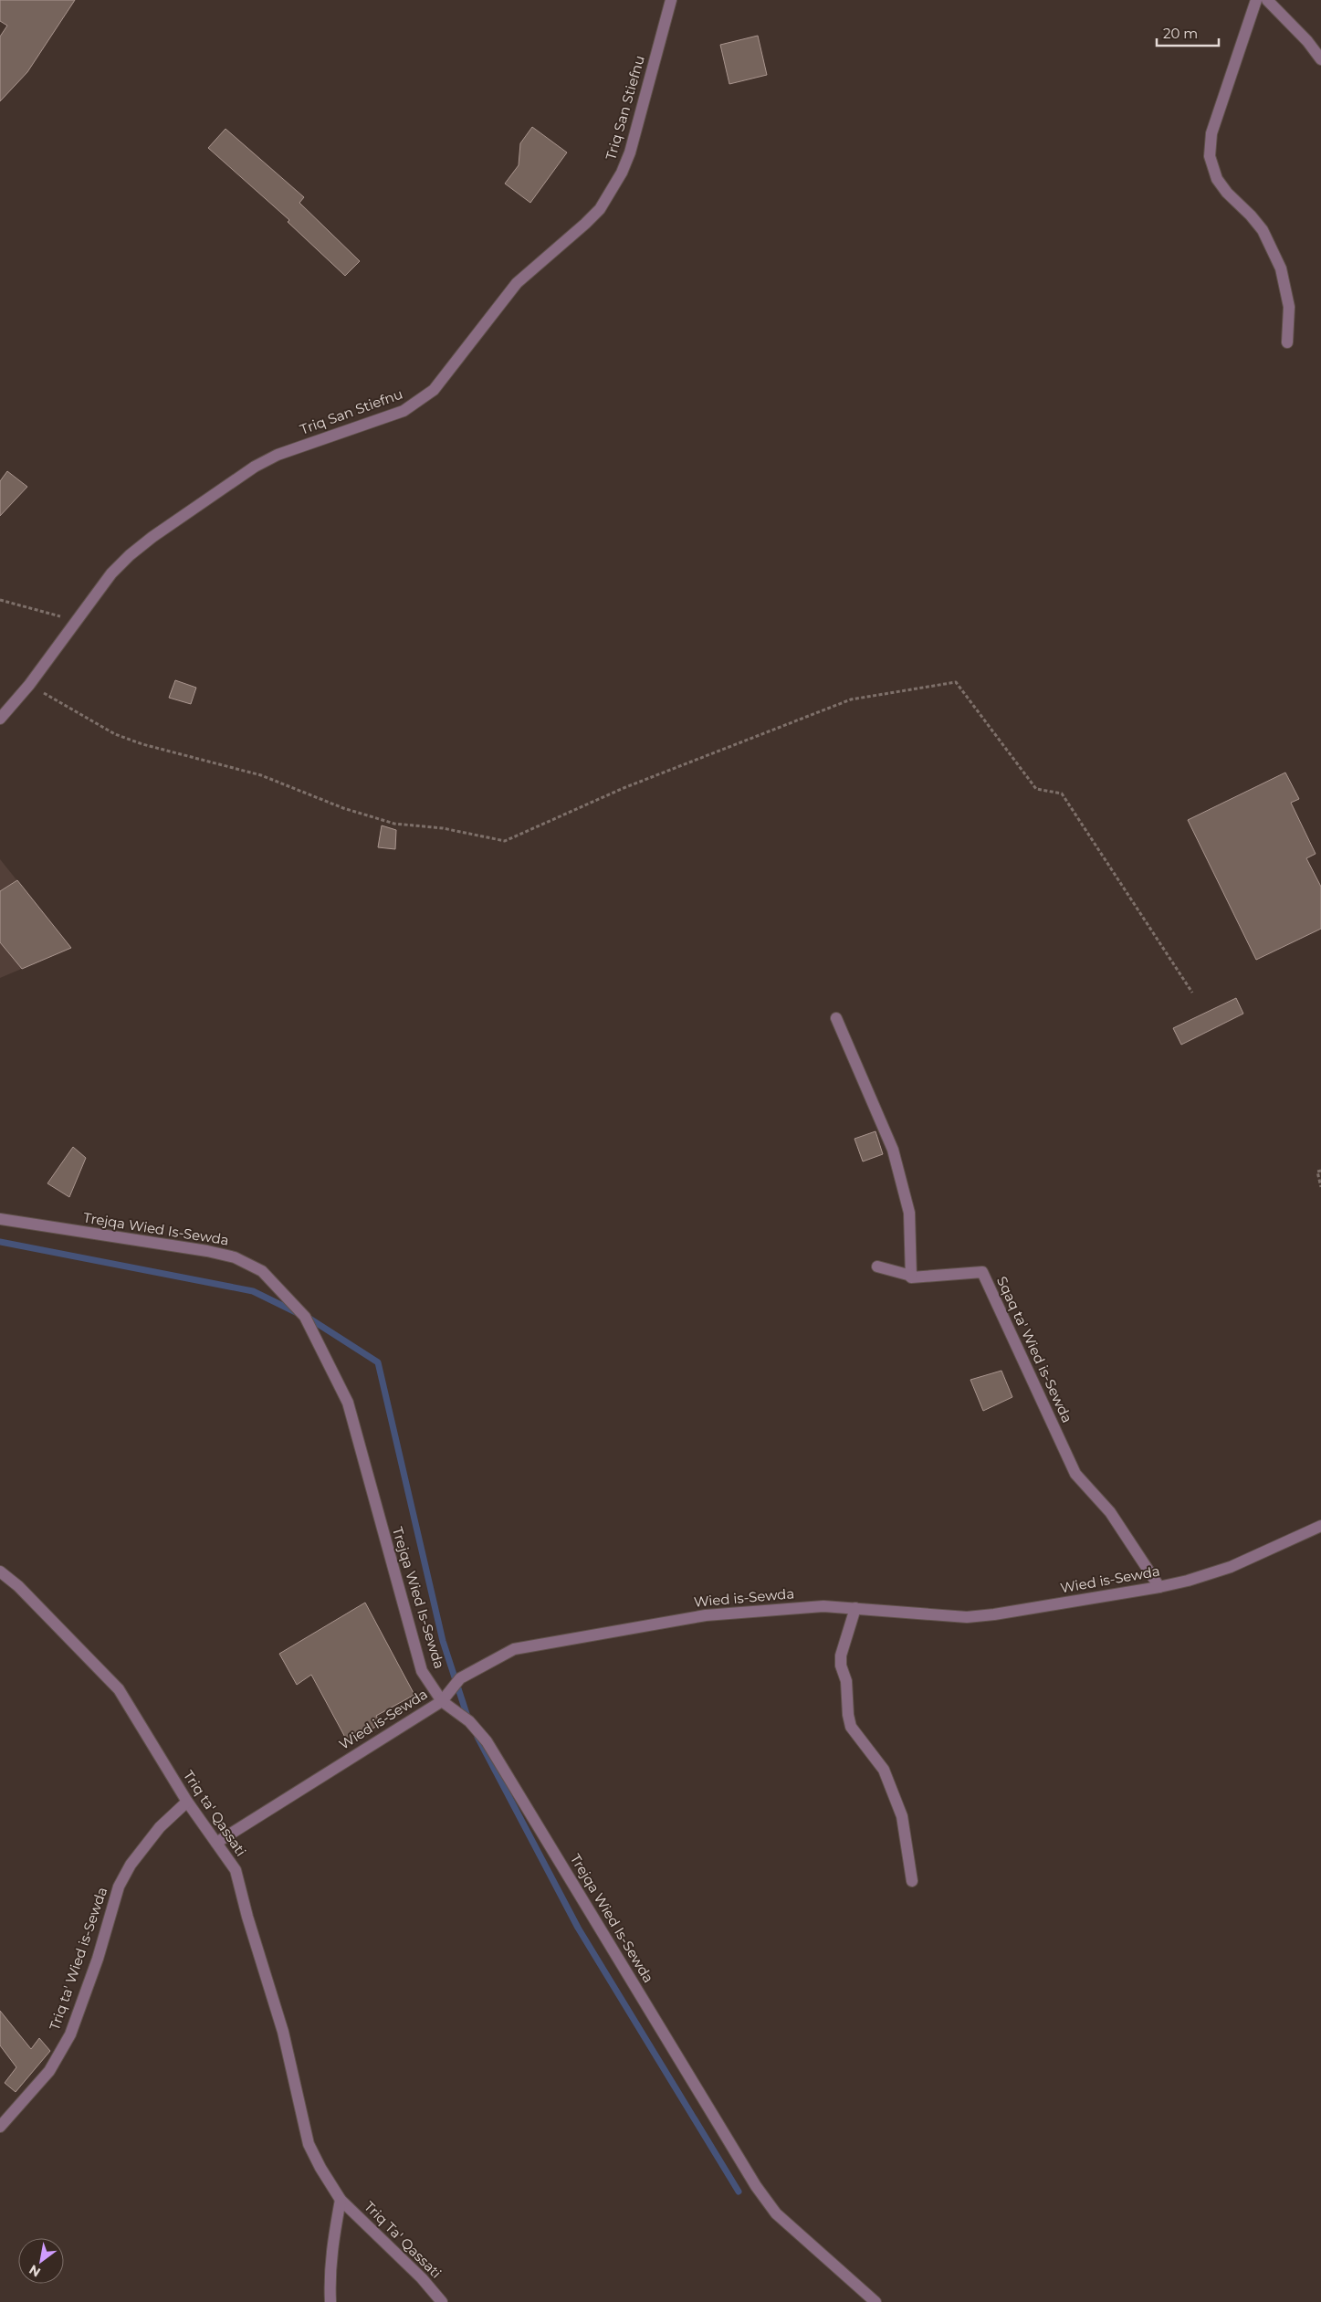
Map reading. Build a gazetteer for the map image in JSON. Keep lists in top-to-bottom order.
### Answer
{
  "streets": {
    "street": [
      "Triq San Stiefnu",
      "Trejqa Wied Is-Sewda",
      "Sqaq ta' Wied is-Sewda",
      "Wied is-Sewda",
      "Triq ta' Qassati",
      "Triq ta' Wied is-Sewda",
      "Triq Ta' Qassati"
    ]
  },
  "crossings": [
    ["Trejqa Wied Is-Sewda", "Wied is-Sewda"],
    ["Sqaq ta' Wied is-Sewda", "Wied is-Sewda"],
    ["Wied is-Sewda", "Triq ta' Qassati"],
    ["Triq ta' Qassati", "Triq ta' Wied is-Sewda"],
    ["Triq ta' Qassati", "Triq Ta' Qassati"]
  ],
  "scale_bar": "20 m",
  "north": "bottom left"
}
